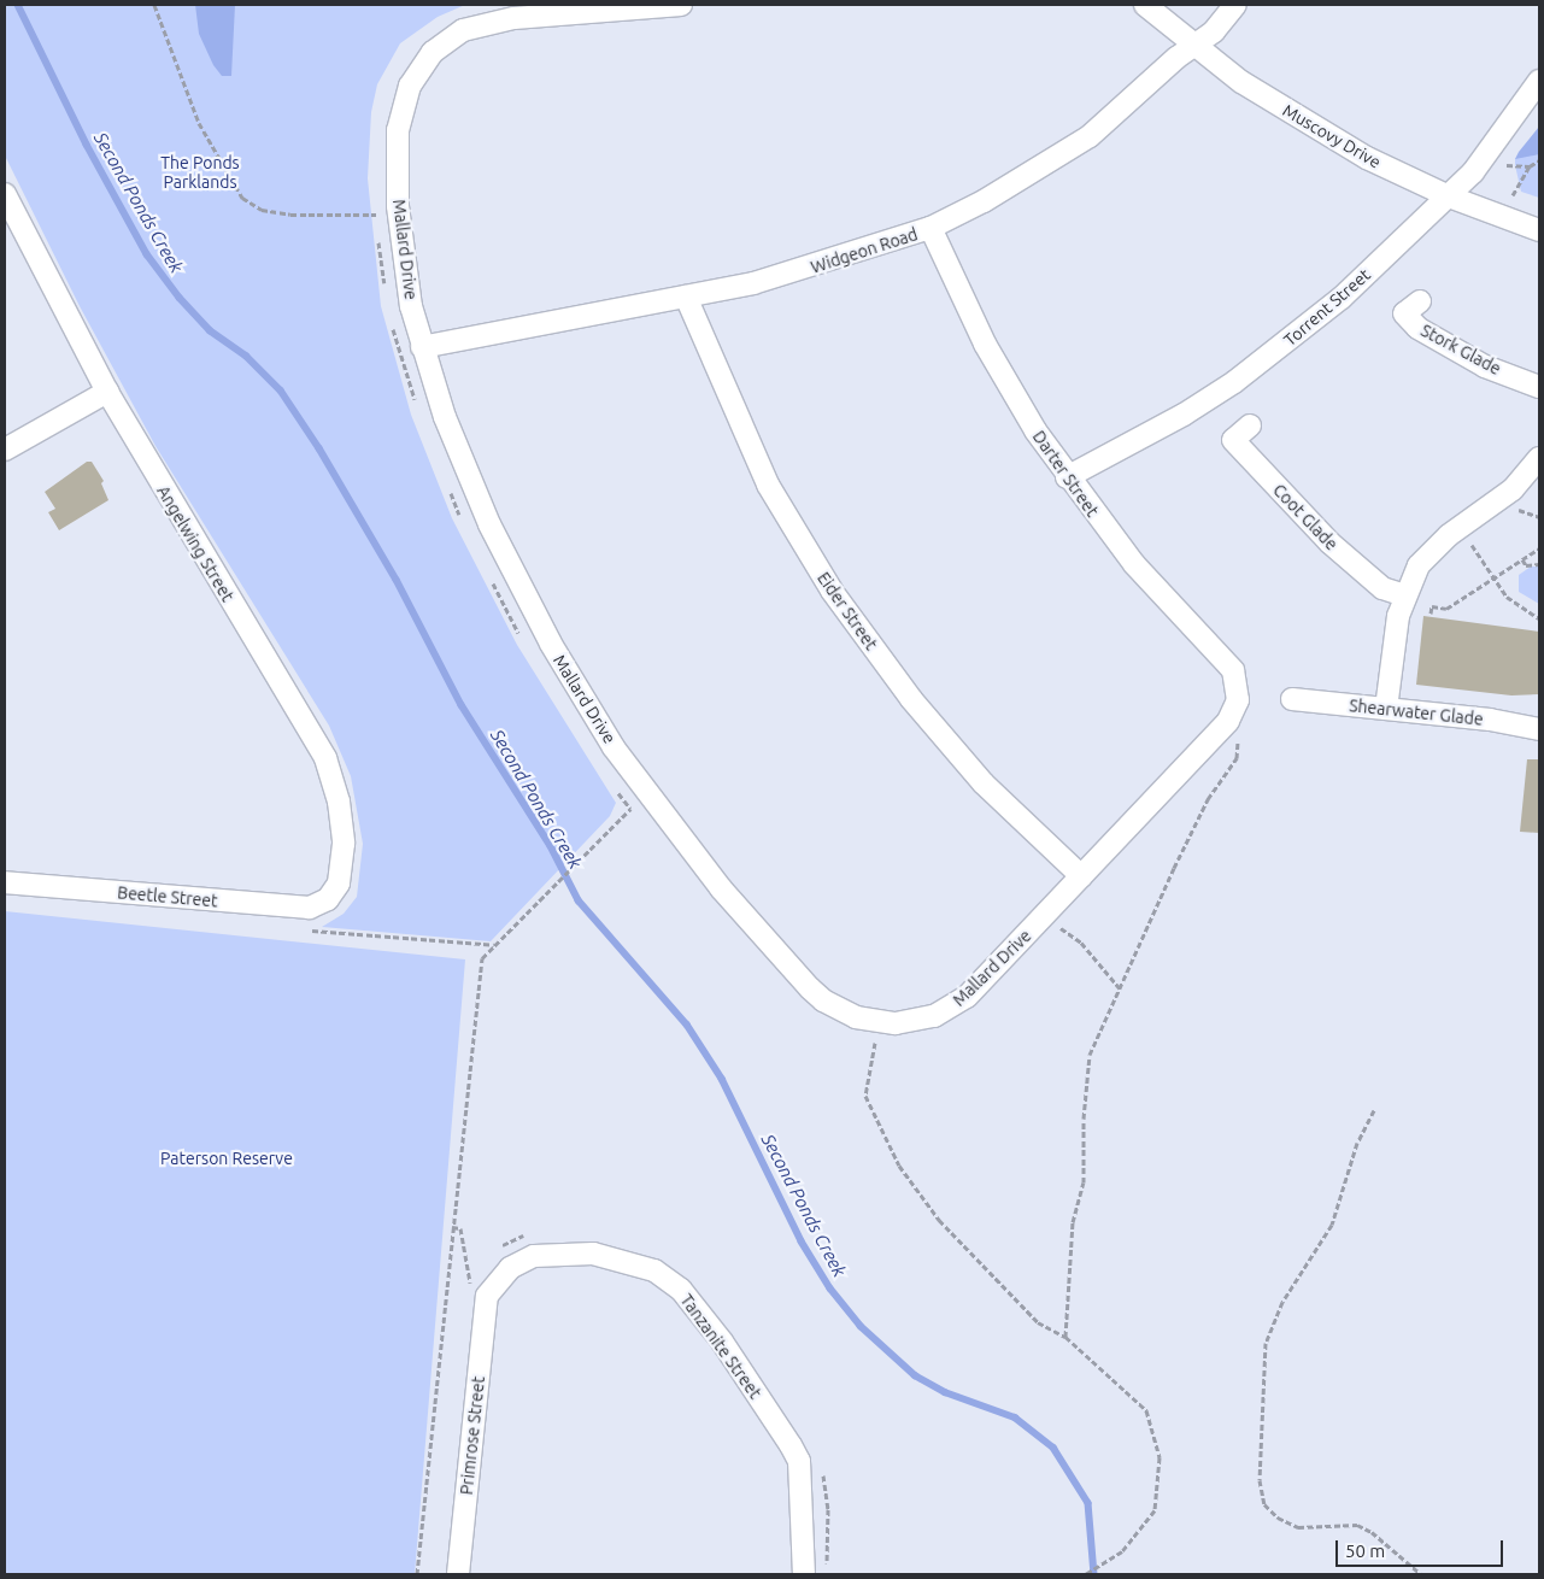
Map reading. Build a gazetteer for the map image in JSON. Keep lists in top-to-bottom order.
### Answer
{
  "streets": {
    "street": [
      "Muscovy Drive",
      "Mallard Drive",
      "Widgeon Road",
      "Torrent Street",
      "Stork Glade",
      "Darter Street",
      "Coot Glade",
      "Angelwing Street",
      "Eider Street",
      "Shearwater Glade",
      "Beetle Street",
      "Tanzanite Street",
      "Primrose Street"
    ]
  },
  "crossings": [
    ["Muscovy Drive", "Widgeon Road"],
    ["Muscovy Drive", "Torrent Street"],
    ["Mallard Drive", "Widgeon Road"],
    ["Mallard Drive", "Darter Street"],
    ["Mallard Drive", "Eider Street"],
    ["Widgeon Road", "Darter Street"],
    ["Widgeon Road", "Eider Street"],
    ["Torrent Street", "Darter Street"],
    ["Angelwing Street", "Beetle Street"],
    ["Tanzanite Street", "Primrose Street"]
  ],
  "water": ["Second Ponds Creek"],
  "parks": ["The Ponds Parklands", "Paterson Reserve"],
  "scale_bar": "50 m"
}
